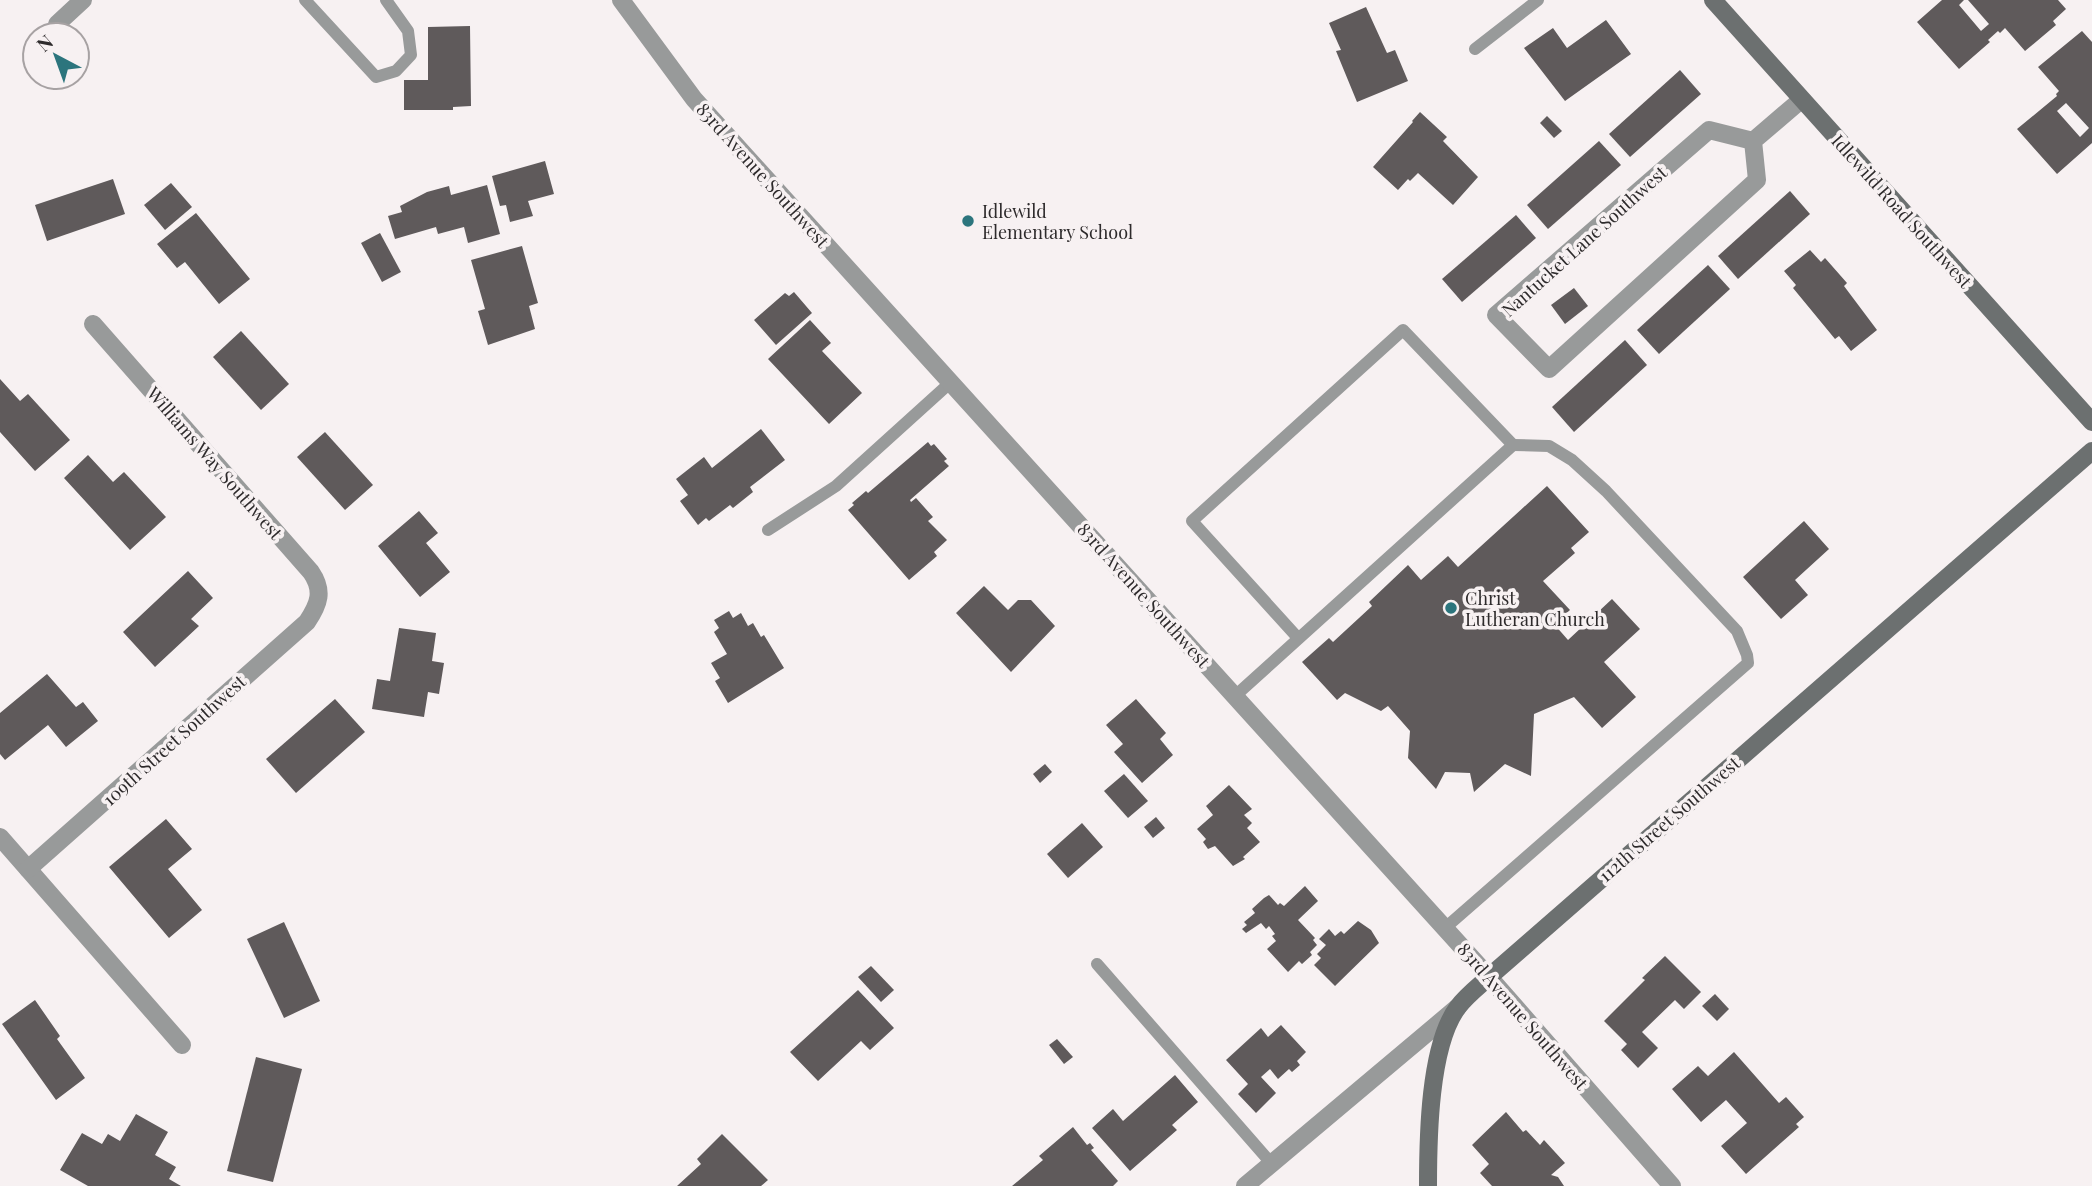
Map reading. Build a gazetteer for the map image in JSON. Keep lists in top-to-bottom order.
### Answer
{
  "streets": {
    "street": [
      "83rd Avenue Southwest",
      "Idlewild Road Southwest",
      "Nantucket Lane Southwest",
      "Williams Way Southwest",
      "109th Street Southwest",
      "112th Street Southwest"
    ]
  },
  "crossings": [
    ["83rd Avenue Southwest", "112th Street Southwest"],
    ["Williams Way Southwest", "109th Street Southwest"]
  ],
  "places": ["Idlewild Elementary School", "Christ Lutheran Church"],
  "north": "top left"
}
